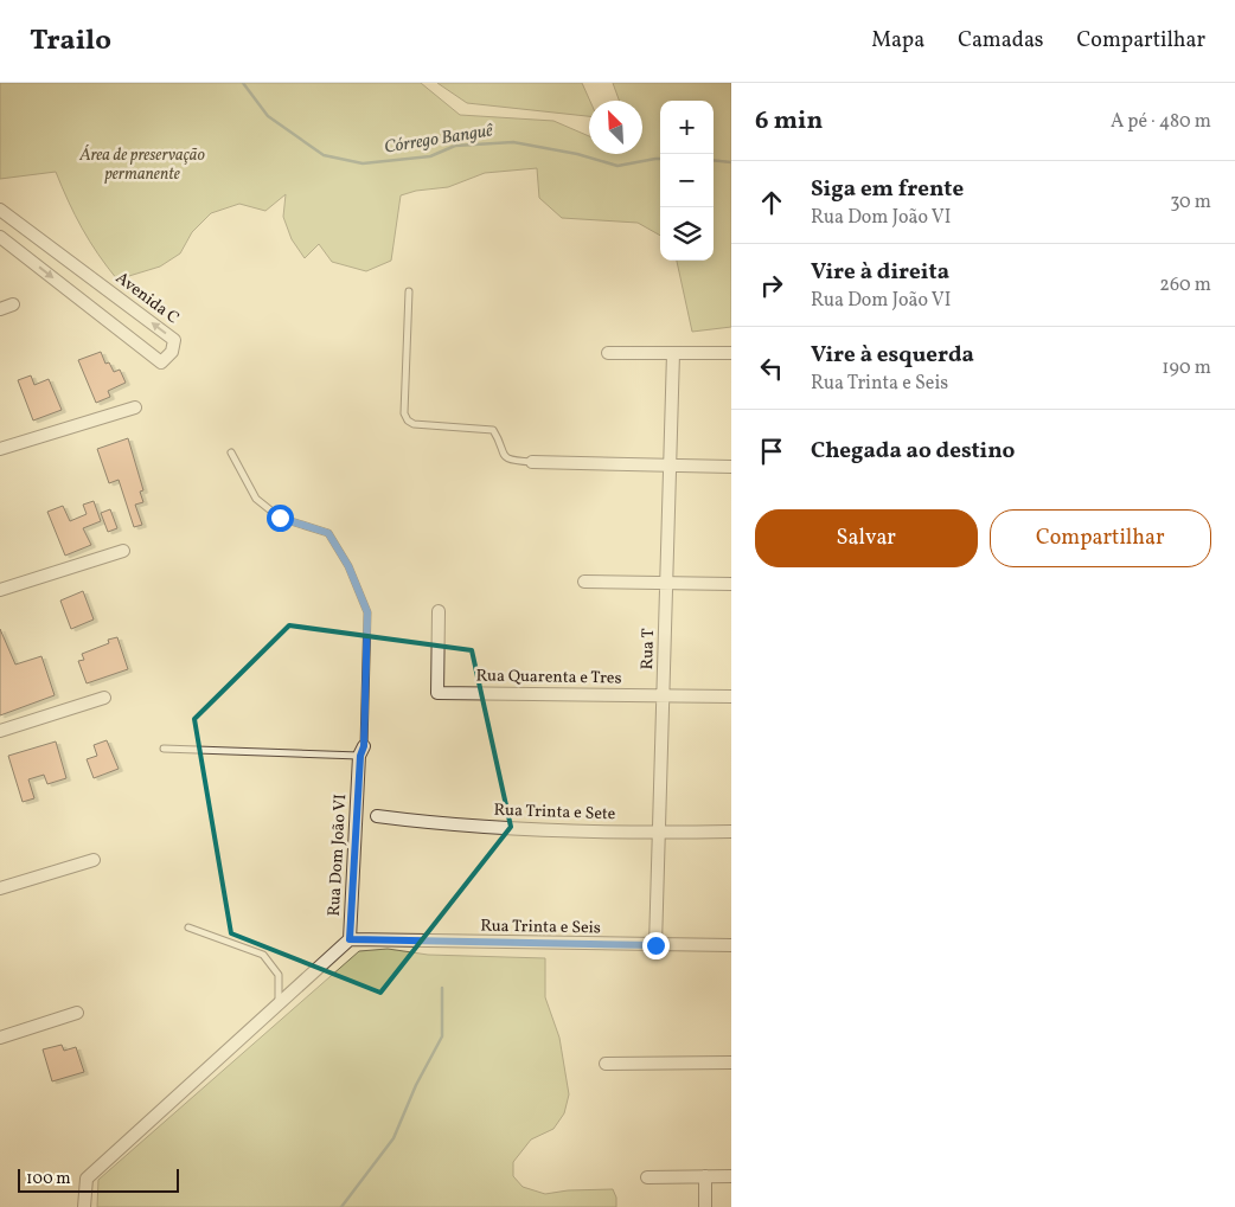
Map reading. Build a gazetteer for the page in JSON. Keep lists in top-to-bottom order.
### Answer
{
  "streets": {
    "street": [
      "Avenida C",
      "Rua T",
      "Rua Quarenta e Tres",
      "Rua Trinta e Sete",
      "Rua Dom João VI",
      "Rua Trinta e Seis"
    ]
  },
  "crossings": [
    ["Rua T", "Rua Quarenta e Tres"],
    ["Rua T", "Rua Trinta e Sete"],
    ["Rua T", "Rua Trinta e Seis"],
    ["Rua Dom João VI", "Rua Trinta e Seis"]
  ],
  "water": ["Córrego Banguê"],
  "parks": ["Área de preservação permanente"],
  "scale_bar": "100 m",
  "north": "top left",
  "page": {
    "header": "Trailo",
    "nav": ["Mapa", "Camadas", "Compartilhar"],
    "heading": ["6 min", "A pé · 480 m"],
    "map_buttons": ["+", "−"],
    "list": [
      ["Siga em frente", "Rua Dom João VI", "30 m"],
      ["Vire à direita", "Rua Dom João VI", "260 m"],
      ["Vire à esquerda", "Rua Trinta e Seis", "190 m"],
      "Chegada ao destino"
    ],
    "buttons": ["Salvar", "Compartilhar"],
    "scale": "100 m"
  }
}
